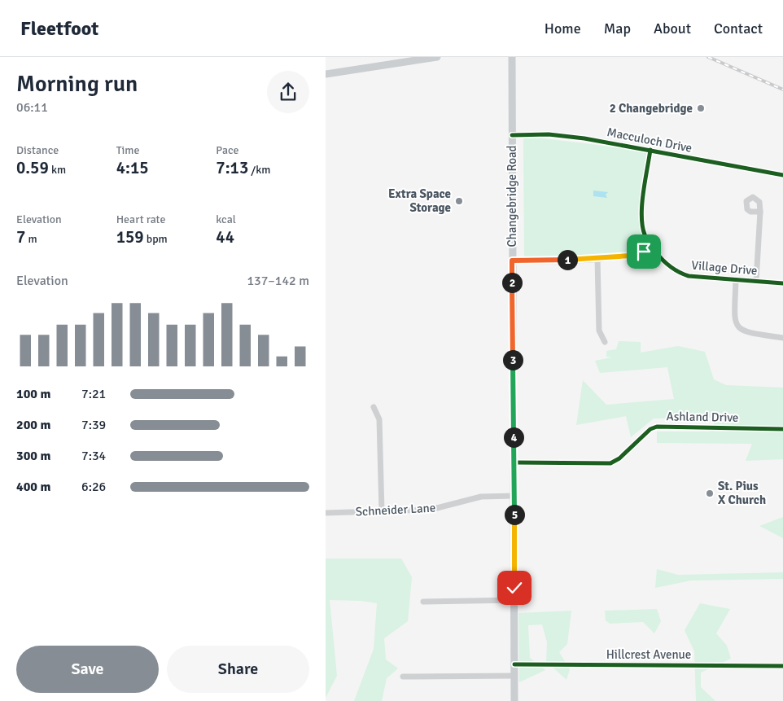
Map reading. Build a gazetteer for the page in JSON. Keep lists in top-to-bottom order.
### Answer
{
  "streets": {
    "main road": ["Changebridge Road"],
    "street": [
      "Macculoch Drive",
      "Village Drive",
      "Ashland Drive",
      "Schneider Lane",
      "Hillcrest Avenue"
    ]
  },
  "crossings": [
    ["Macculoch Drive", "Changebridge Road"],
    ["Macculoch Drive", "Village Drive"],
    ["Changebridge Road", "Ashland Drive"],
    ["Changebridge Road", "Schneider Lane"],
    ["Changebridge Road", "Hillcrest Avenue"]
  ],
  "places": ["2 Changebridge", "Extra Space Storage", "St. Pius X Church"],
  "page": {
    "header": "Fleetfoot",
    "nav": [
      "Home",
      "Map",
      "About",
      "Contact"
    ],
    "heading": ["Morning run", "06:11"],
    "stats": [
      ["Distance", "0.59 km"],
      ["Time", "4:15"],
      ["Pace", "7:13 /km"],
      ["Elevation", "7 m"],
      ["Heart rate", "159 bpm"],
      ["kcal", "44"]
    ],
    "pins": [
      "1",
      "2",
      "3",
      "4",
      "5"
    ],
    "chart": ["Elevation", "137–142 m"],
    "list": [
      {
        "name": "100 m",
        "note": "7:21"
      },
      {
        "name": "200 m",
        "note": "7:39"
      },
      {
        "name": "300 m",
        "note": "7:34"
      },
      {
        "name": "400 m",
        "note": "6:26"
      }
    ],
    "buttons": ["Save", "Share"]
  }
}
